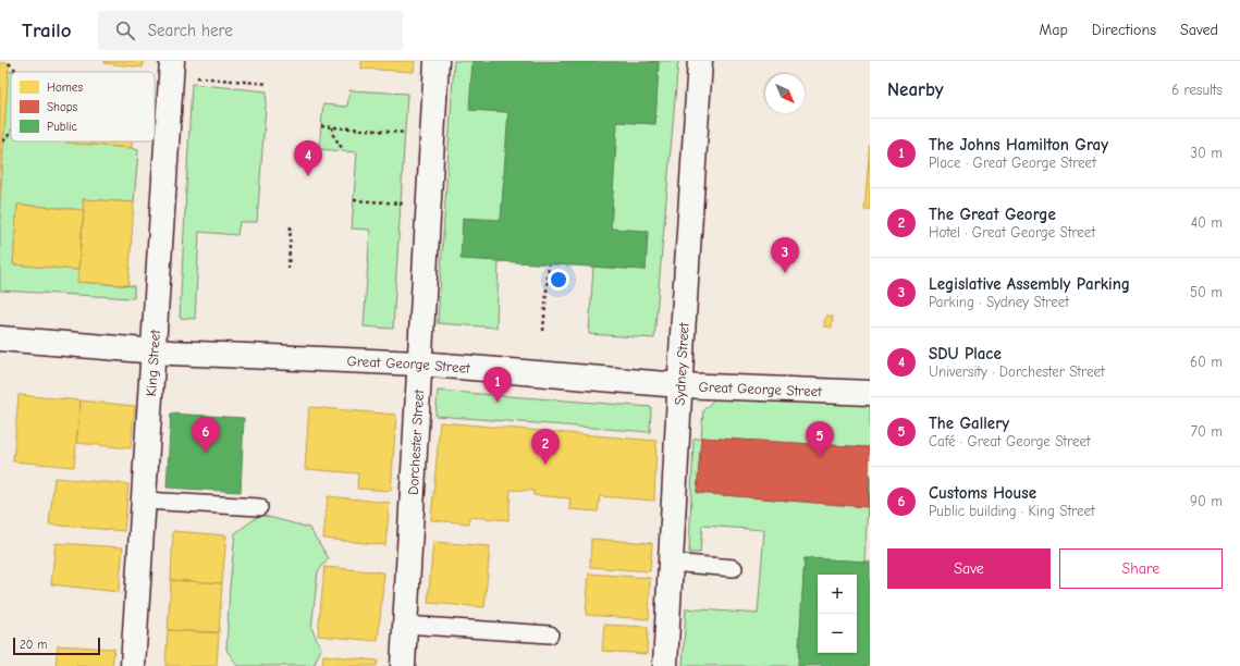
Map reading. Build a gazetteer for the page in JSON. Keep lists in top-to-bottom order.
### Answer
{
  "streets": {
    "street": [
      "King Street",
      "Sydney Street",
      "Great George Street",
      "Dorchester Street"
    ]
  },
  "crossings": [
    ["King Street", "Great George Street"],
    ["Sydney Street", "Great George Street"],
    ["Great George Street", "Dorchester Street"]
  ],
  "legend": ["Homes", "Shops", "Public"],
  "scale_bar": "20 m",
  "north": "bottom right",
  "page": {
    "header": "Trailo",
    "search": "Search here",
    "nav": ["Map", "Directions", "Saved"],
    "heading": ["Nearby", "6 results"],
    "list": [
      {
        "mark": "1",
        "name": "The Johns Hamilton Gray",
        "note": "Place · Great George Street",
        "value": "30 m"
      },
      {
        "mark": "2",
        "name": "The Great George",
        "note": "Hotel · Great George Street",
        "value": "40 m"
      },
      {
        "mark": "3",
        "name": "Legislative Assembly Parking",
        "note": "Parking · Sydney Street",
        "value": "50 m"
      },
      {
        "mark": "4",
        "name": "SDU Place",
        "note": "University · Dorchester Street",
        "value": "60 m"
      },
      {
        "mark": "5",
        "name": "The Gallery",
        "note": "Café · Great George Street",
        "value": "70 m"
      },
      {
        "mark": "6",
        "name": "Customs House",
        "note": "Public building · King Street",
        "value": "90 m"
      }
    ],
    "pins": [
      "4",
      "3",
      "1",
      "6",
      "5",
      "2"
    ],
    "buttons": ["Save", "Share"],
    "map_buttons": ["+", "−"],
    "scale": "20 m"
  }
}
